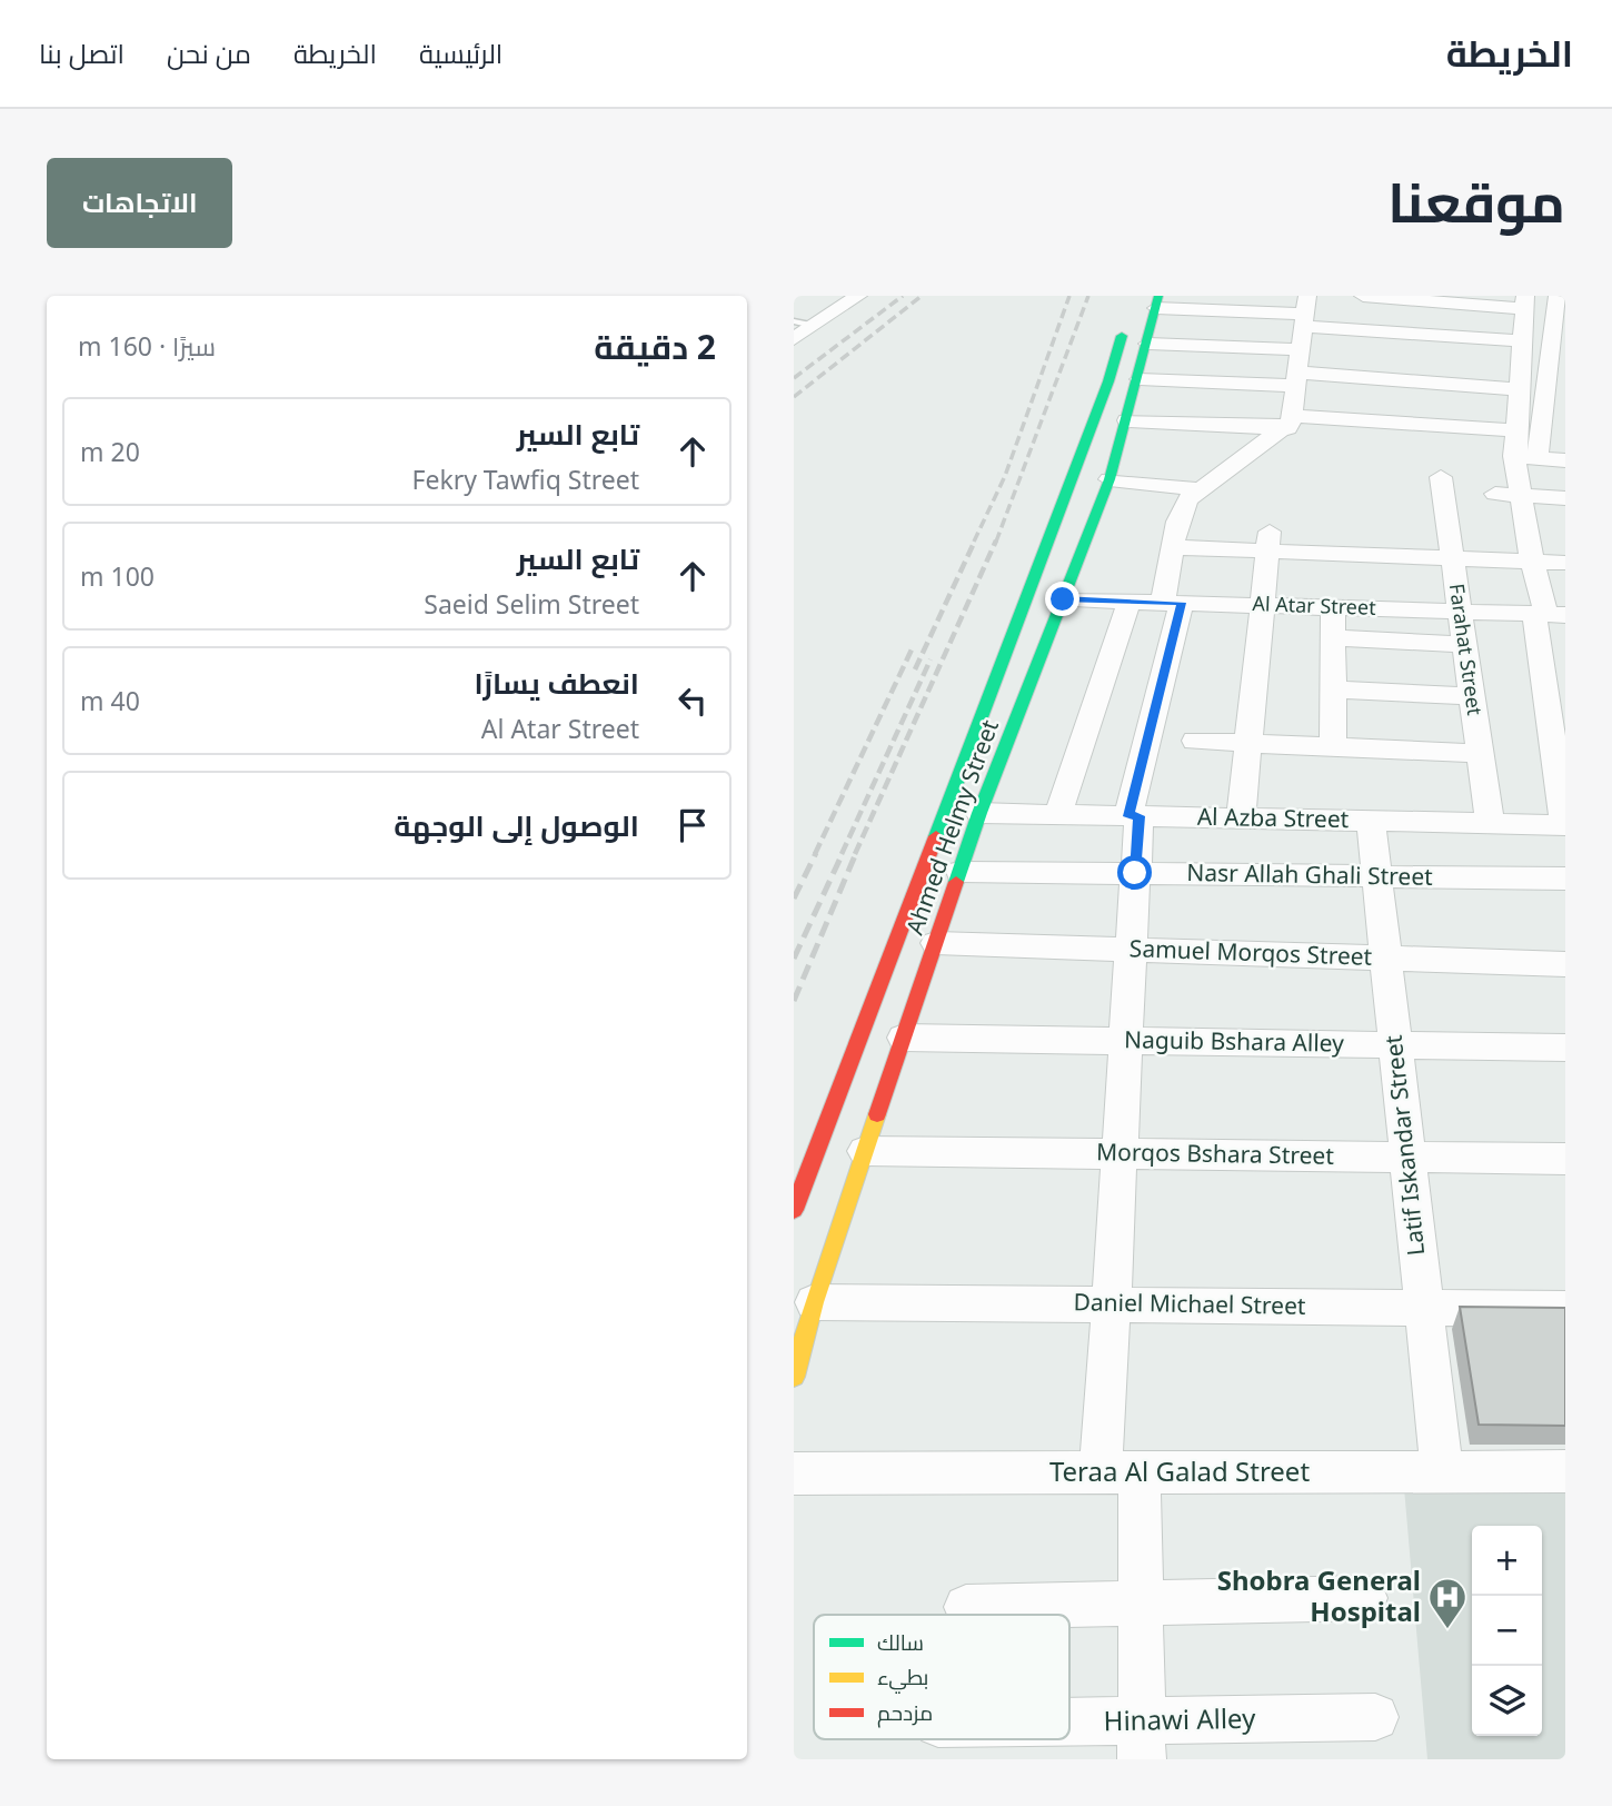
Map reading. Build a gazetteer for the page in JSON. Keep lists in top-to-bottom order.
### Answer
{
  "streets": {
    "main road": ["Ahmed Helmy Street"],
    "street": [
      "Al Atar Street",
      "Farahat Street",
      "Al Azba Street",
      "Nasr Allah Ghali Street",
      "Samuel Morqos Street",
      "Naguib Bshara Alley",
      "Latif Iskandar Street",
      "Morqos Bshara Street",
      "Daniel Michael Street",
      "Teraa Al Galad Street",
      "Hinawi Alley"
    ]
  },
  "crossings": [
    ["Al Atar Street", "Farahat Street"],
    ["Al Atar Street", "Ahmed Helmy Street"],
    ["Farahat Street", "Al Azba Street"],
    ["Al Azba Street", "Ahmed Helmy Street"],
    ["Al Azba Street", "Latif Iskandar Street"],
    ["Ahmed Helmy Street", "Nasr Allah Ghali Street"],
    ["Ahmed Helmy Street", "Samuel Morqos Street"],
    ["Ahmed Helmy Street", "Naguib Bshara Alley"],
    ["Ahmed Helmy Street", "Morqos Bshara Street"],
    ["Ahmed Helmy Street", "Daniel Michael Street"],
    ["Nasr Allah Ghali Street", "Latif Iskandar Street"],
    ["Samuel Morqos Street", "Latif Iskandar Street"],
    ["Naguib Bshara Alley", "Latif Iskandar Street"],
    ["Latif Iskandar Street", "Morqos Bshara Street"],
    ["Latif Iskandar Street", "Daniel Michael Street"],
    ["Latif Iskandar Street", "Teraa Al Galad Street"]
  ],
  "places": {
    "hospital": ["Shobra General Hospital"]
  },
  "legend": ["سالك", "بطيء", "مزدحم"],
  "page": {
    "header": "الخريطة",
    "nav": [
      "الرئيسية",
      "الخريطة",
      "من نحن",
      "اتصل بنا"
    ],
    "title": "موقعنا",
    "buttons": "الاتجاهات",
    "heading": ["2 دقيقة", "سيرًا · 160 m"],
    "list": [
      ["تابع السير", "Fekry Tawfiq Street", "20 m"],
      ["تابع السير", "Saeid Selim Street", "100 m"],
      ["انعطف يسارًا", "Al Atar Street", "40 m"],
      "الوصول إلى الوجهة"
    ],
    "map_buttons": ["+", "−"]
  }
}
